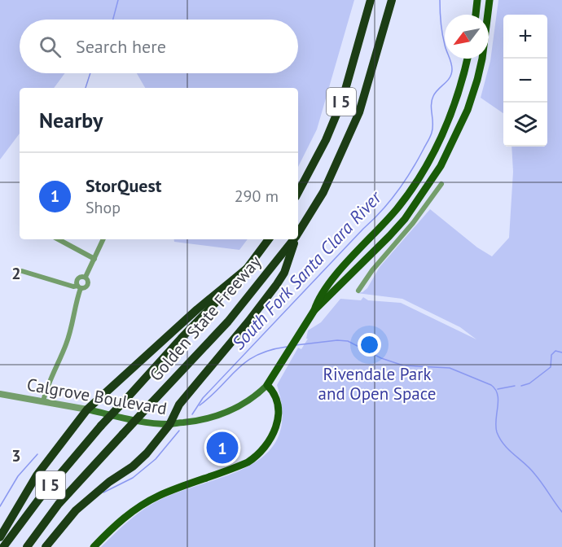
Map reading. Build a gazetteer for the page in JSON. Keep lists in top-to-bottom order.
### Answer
{
  "streets": {
    "highway": ["I 5", "Golden State Freeway"],
    "main road": ["Calgrove Boulevard"]
  },
  "water": ["South Fork Santa Clara River"],
  "parks": ["Rivendale Park and Open Space"],
  "north": "bottom left",
  "page": {
    "map_buttons": ["+", "−"],
    "search": "Search here",
    "heading": "Nearby",
    "list": [
      {
        "mark": "1",
        "name": "StorQuest",
        "note": "Shop",
        "value": "290 m"
      }
    ],
    "pins": "1"
  },
  "grid": {
    "rows": ["2", "3"]
  }
}
